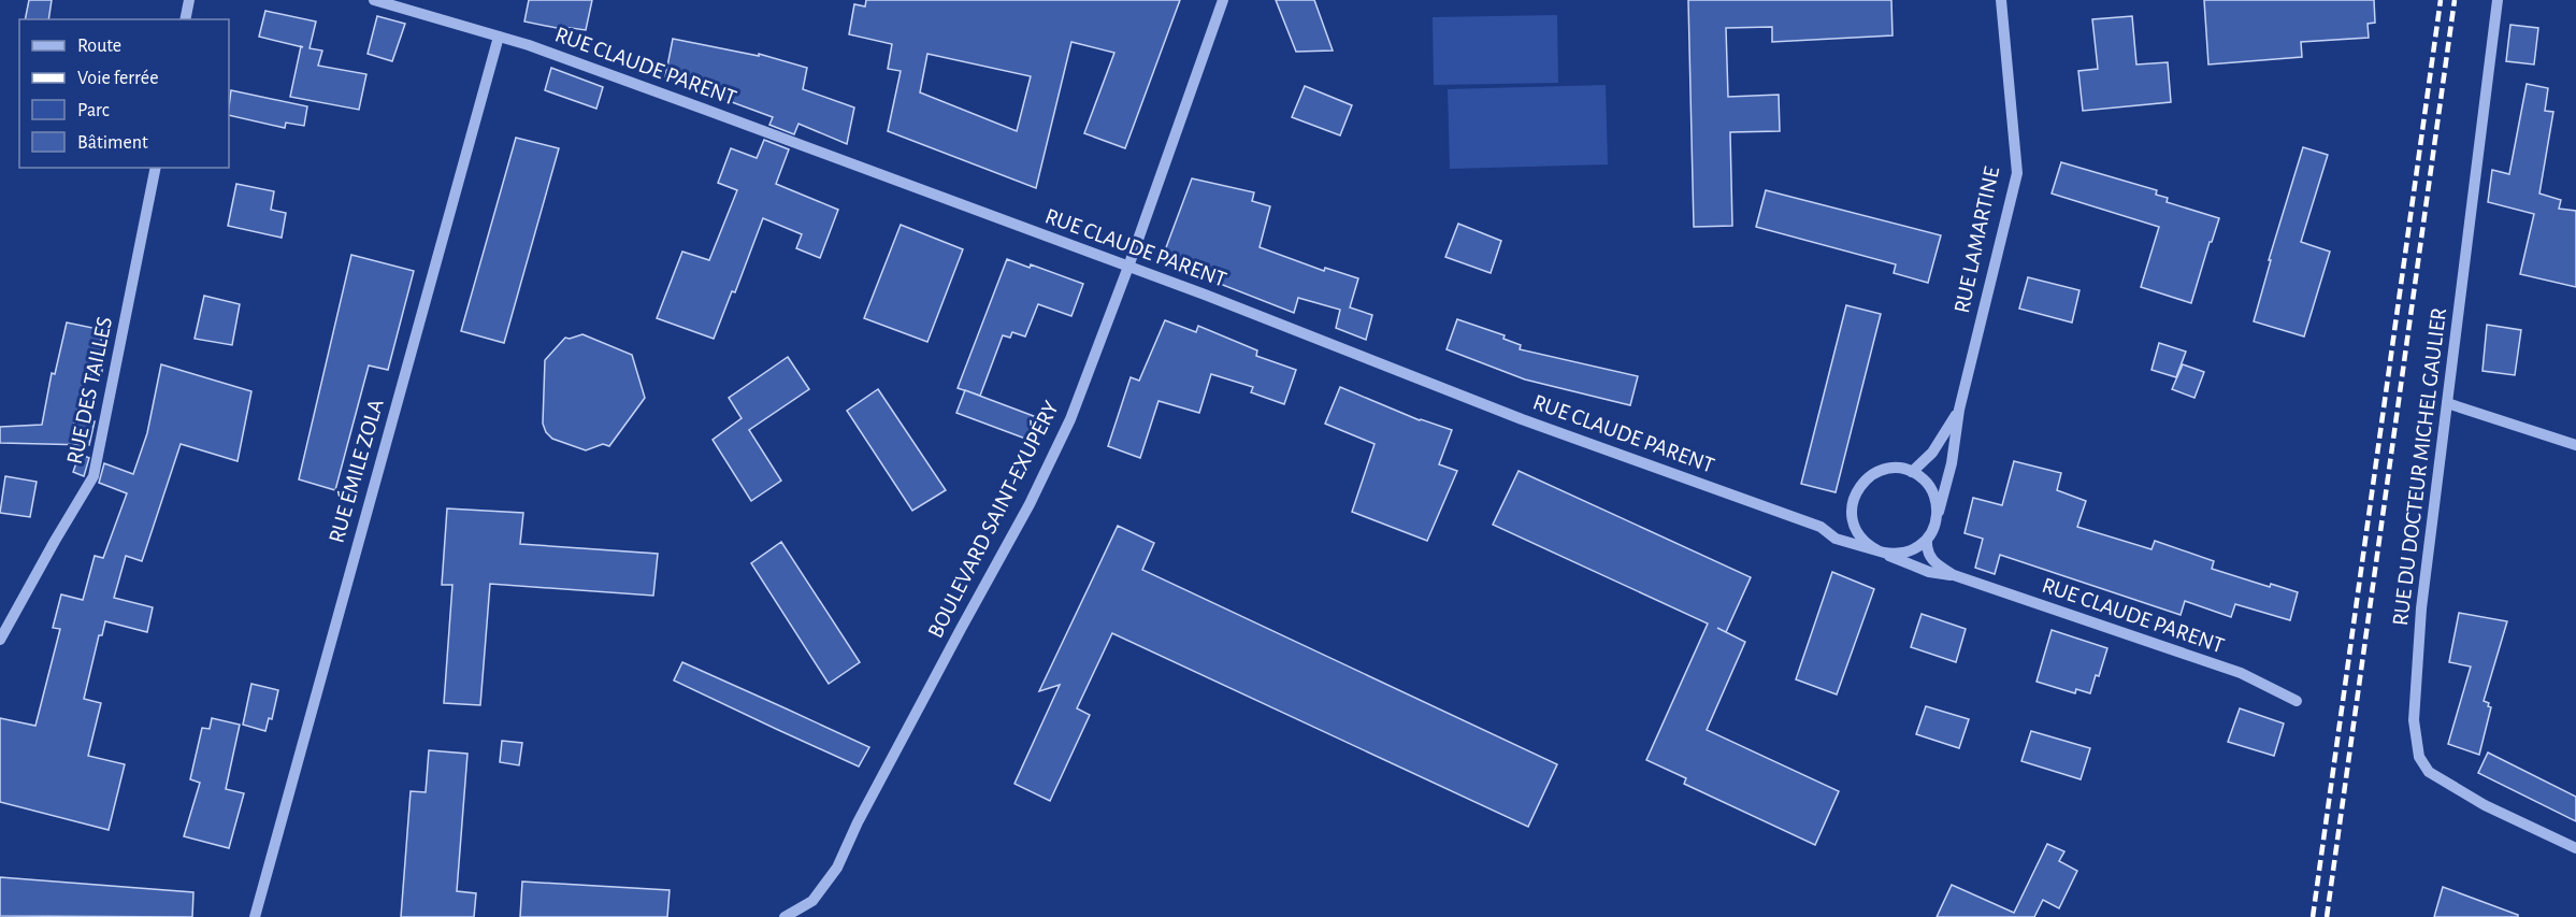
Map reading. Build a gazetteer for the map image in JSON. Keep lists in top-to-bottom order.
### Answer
{
  "streets": {
    "street": [
      "RUE CLAUDE PARENT",
      "RUE LAMARTINE",
      "RUE DES TAILLES",
      "RUE DU DOCTEUR MICHEL GAULIER",
      "RUE ÉMILE ZOLA",
      "BOULEVARD SAINT-EXUPÉRY"
    ]
  },
  "crossings": [
    ["RUE CLAUDE PARENT", "RUE LAMARTINE"],
    ["RUE CLAUDE PARENT", "RUE ÉMILE ZOLA"],
    ["RUE CLAUDE PARENT", "BOULEVARD SAINT-EXUPÉRY"]
  ],
  "legend": [
    "Route",
    "Voie ferrée",
    "Parc",
    "Bâtiment"
  ]
}
